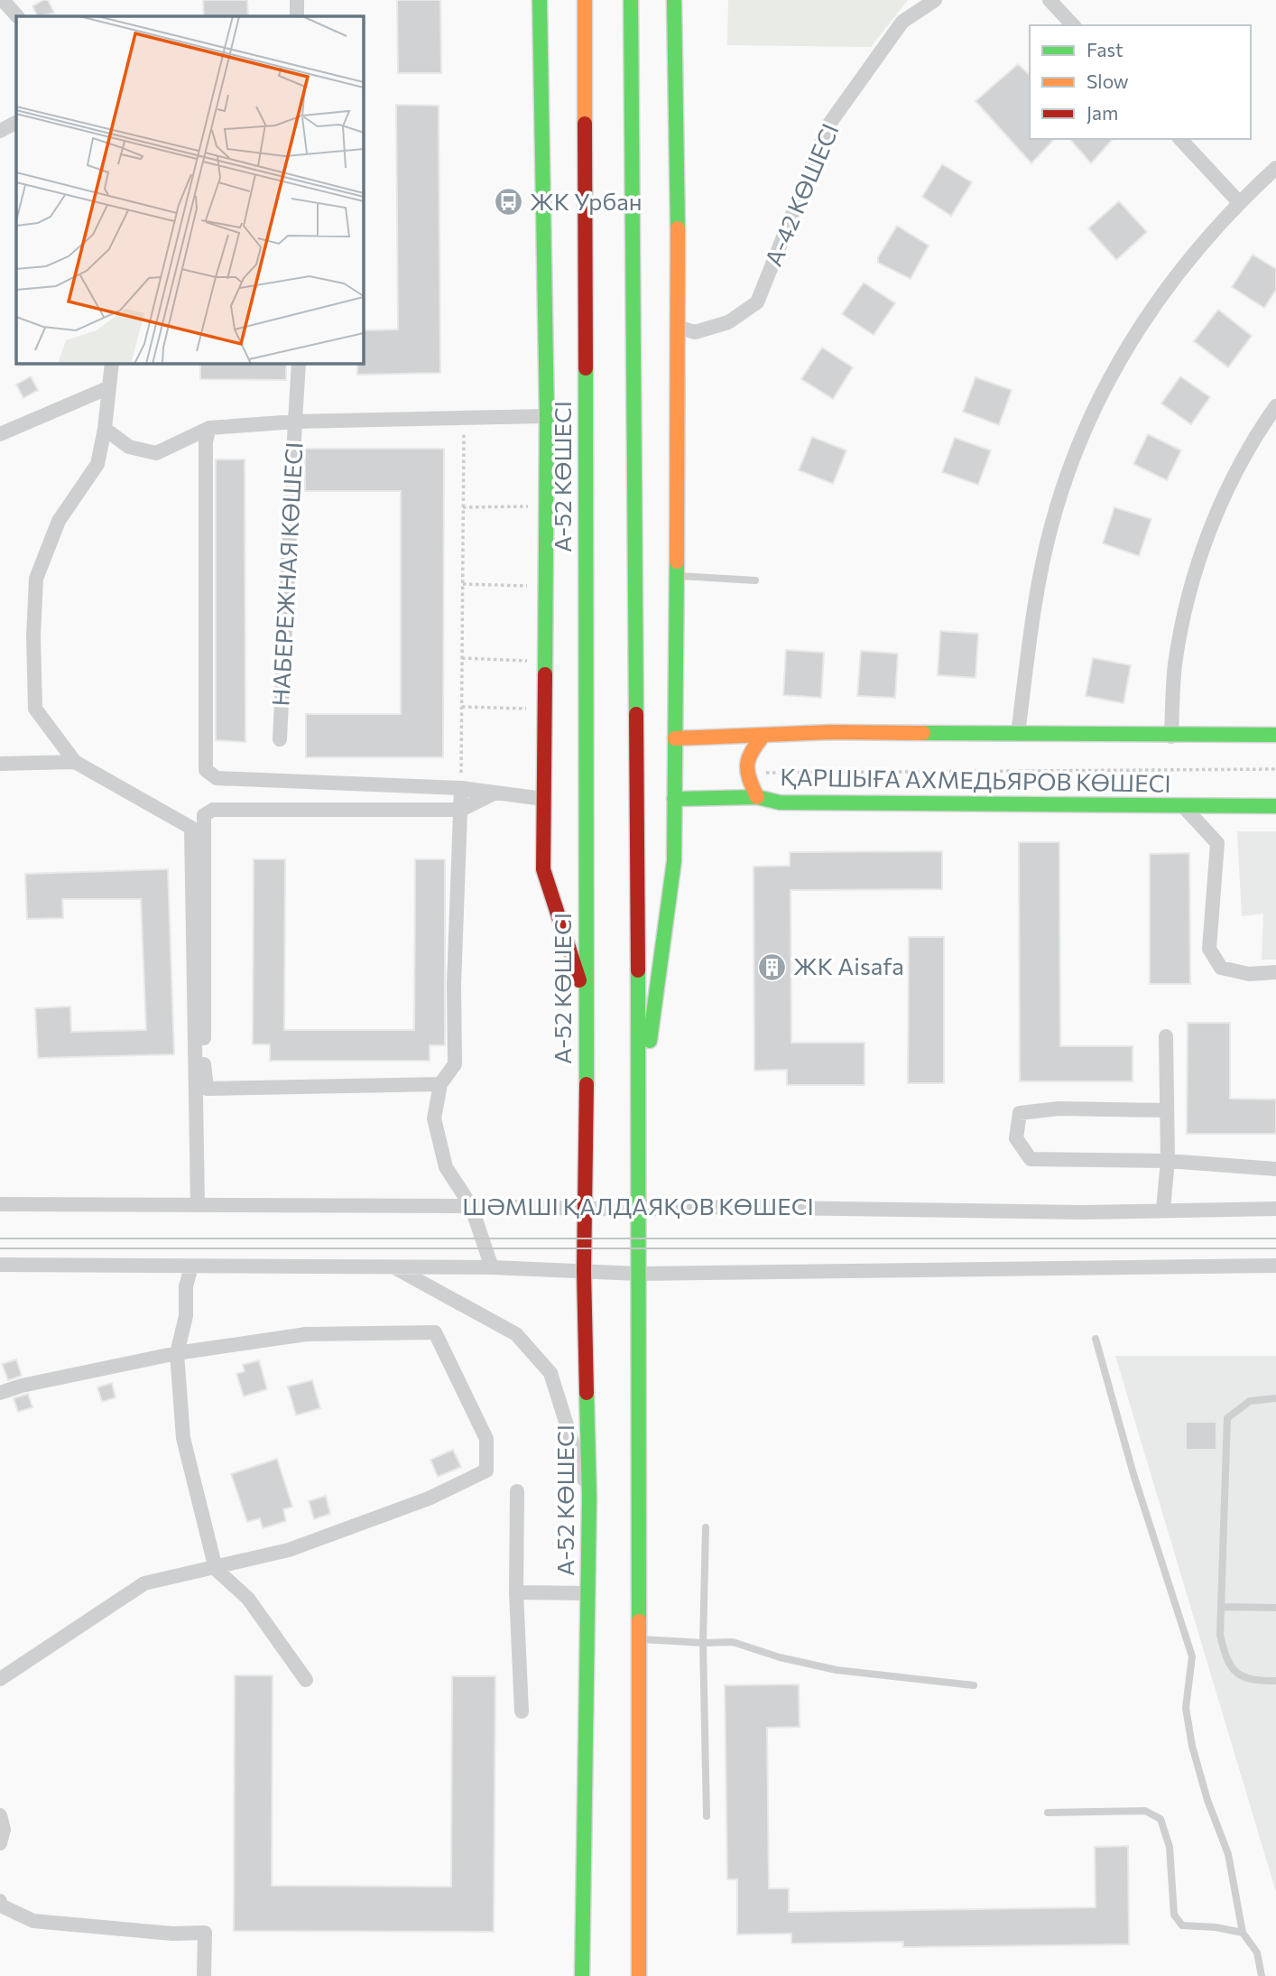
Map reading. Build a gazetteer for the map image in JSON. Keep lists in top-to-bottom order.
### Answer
{
  "streets": {
    "main road": ["А-52 КӨШЕСІ", "ҚАРШЫҒА АХМЕДЬЯРОВ КӨШЕСІ"],
    "street": ["А-42 КӨШЕСІ", "НАБЕРЕЖНАЯ КӨШЕСІ", "ШӘМШІ ҚАЛДАЯҚОВ КӨШЕСІ"]
  },
  "crossings": [
    ["А-52 КӨШЕСІ", "ШӘМШІ ҚАЛДАЯҚОВ КӨШЕСІ"]
  ],
  "places": {
    "bus stop": ["ЖК Урбан"],
    "building": ["ЖК Aisafa"]
  },
  "legend": ["Fast", "Slow", "Jam"]
}
